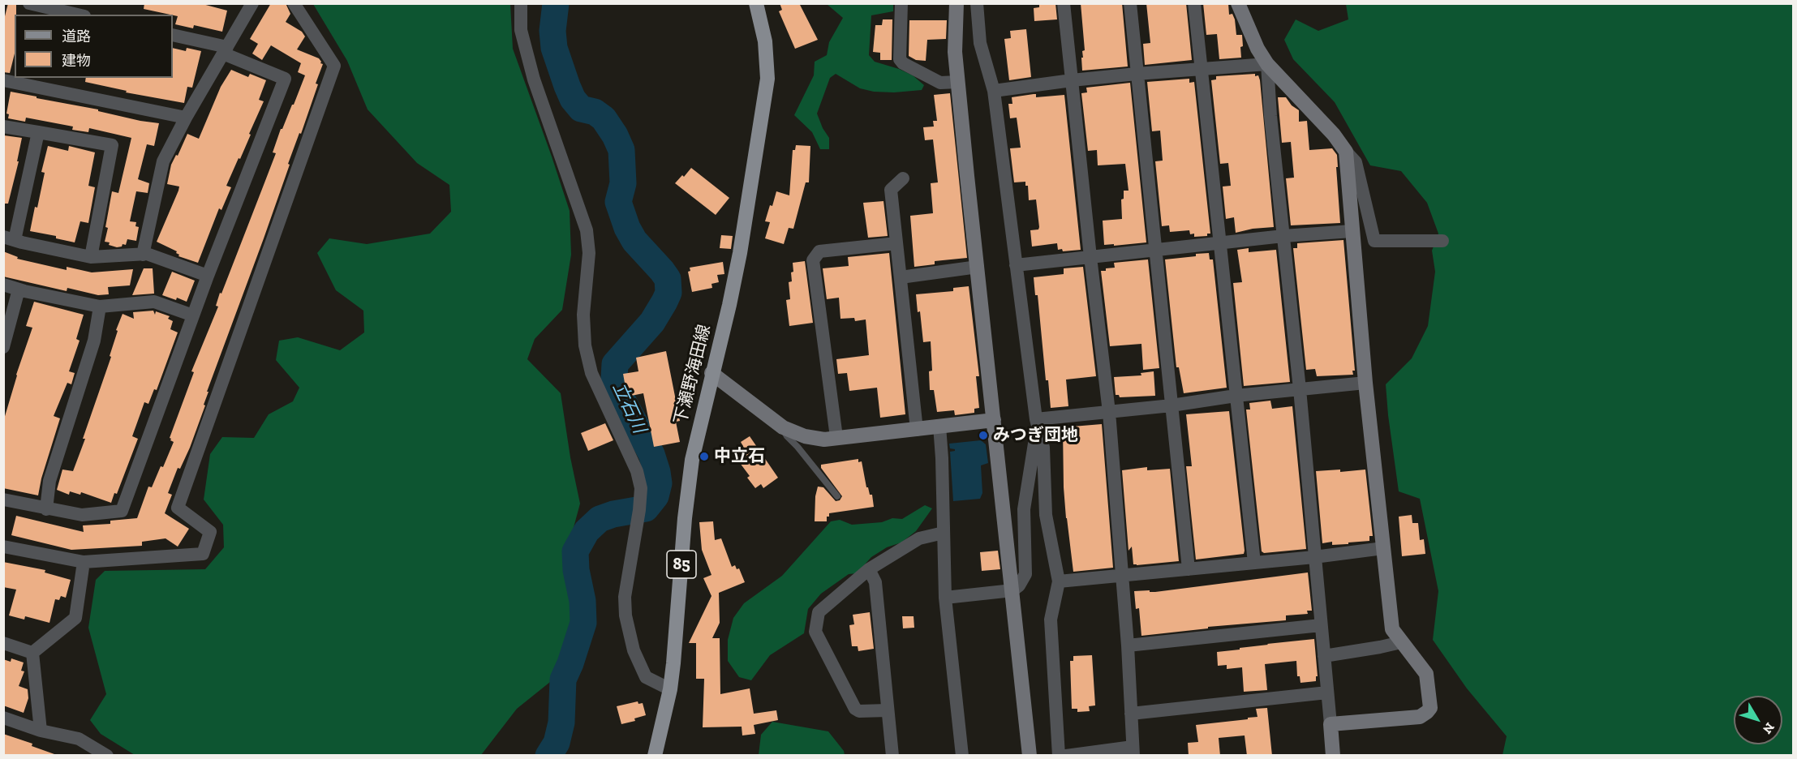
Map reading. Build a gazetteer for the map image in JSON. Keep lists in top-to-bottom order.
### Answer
{
  "streets": {
    "main road": ["下瀬野海田線", "85"]
  },
  "water": ["立石川"],
  "places": ["みつぎ団地", "中立石"],
  "legend": ["道路", "建物"],
  "north": "bottom right"
}
